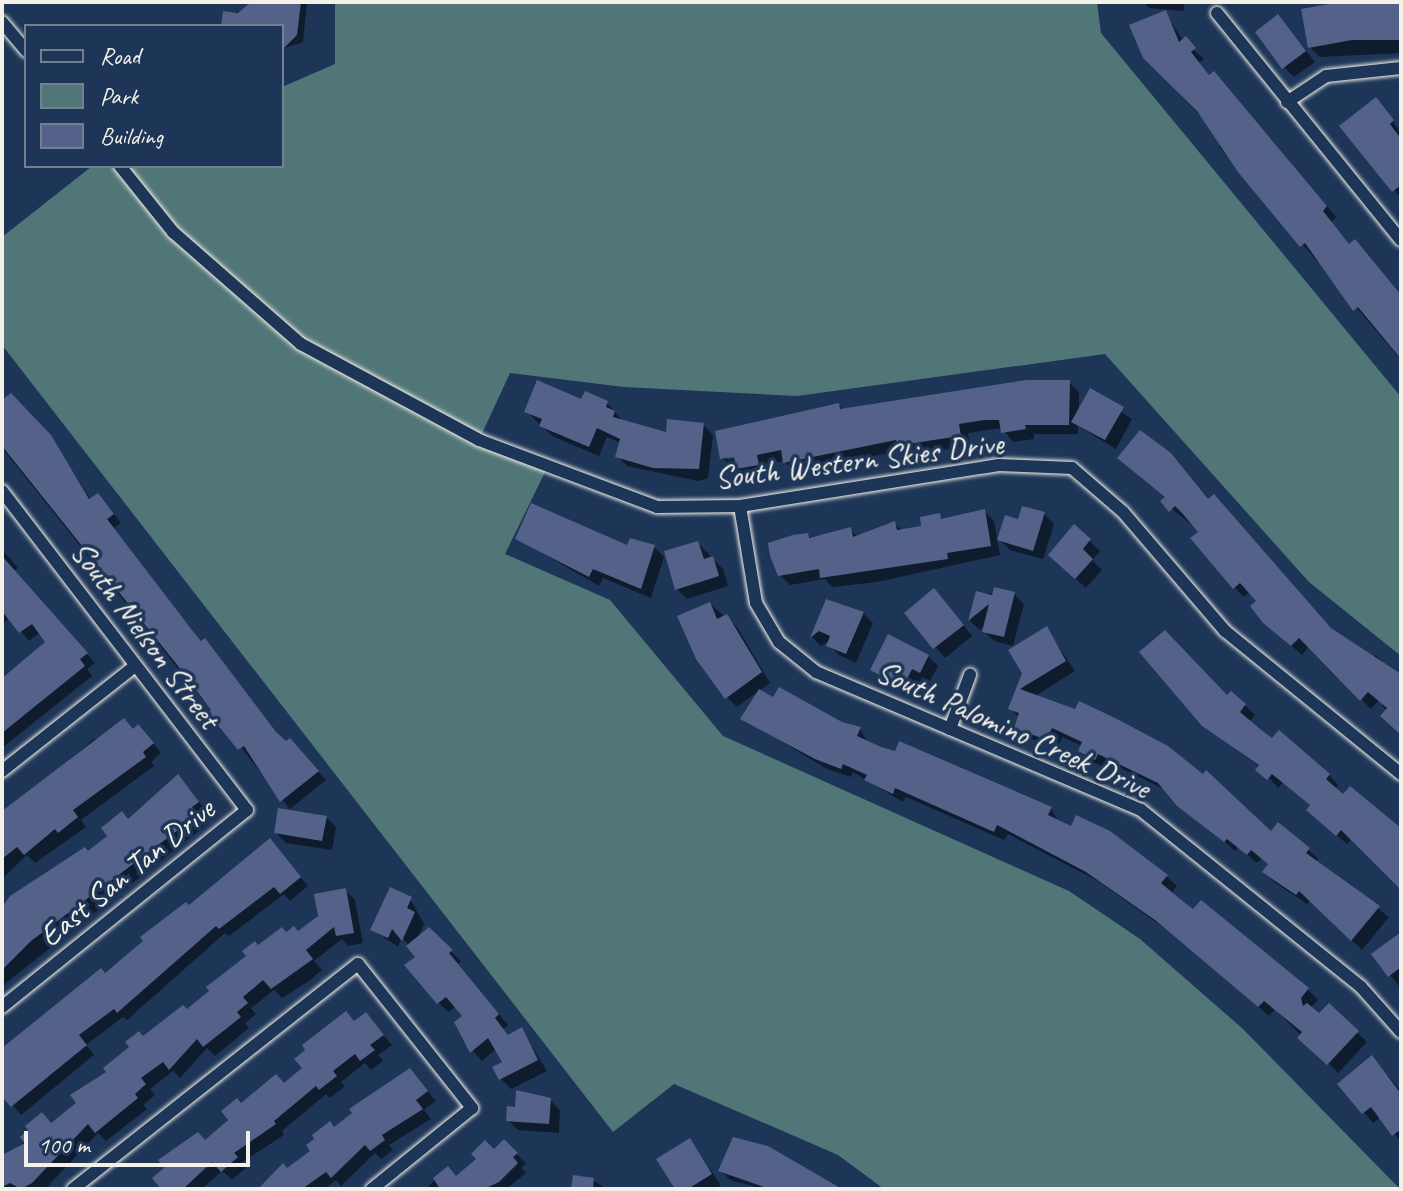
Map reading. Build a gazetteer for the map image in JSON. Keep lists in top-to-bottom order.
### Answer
{
  "streets": {
    "street": [
      "South Western Skies Drive",
      "South Nielson Street",
      "South Palomino Creek Drive",
      "East San Tan Drive"
    ]
  },
  "crossings": [
    ["South Western Skies Drive", "South Palomino Creek Drive"],
    ["South Nielson Street", "East San Tan Drive"]
  ],
  "legend": ["Road", "Park", "Building"],
  "scale_bar": "100 m"
}
